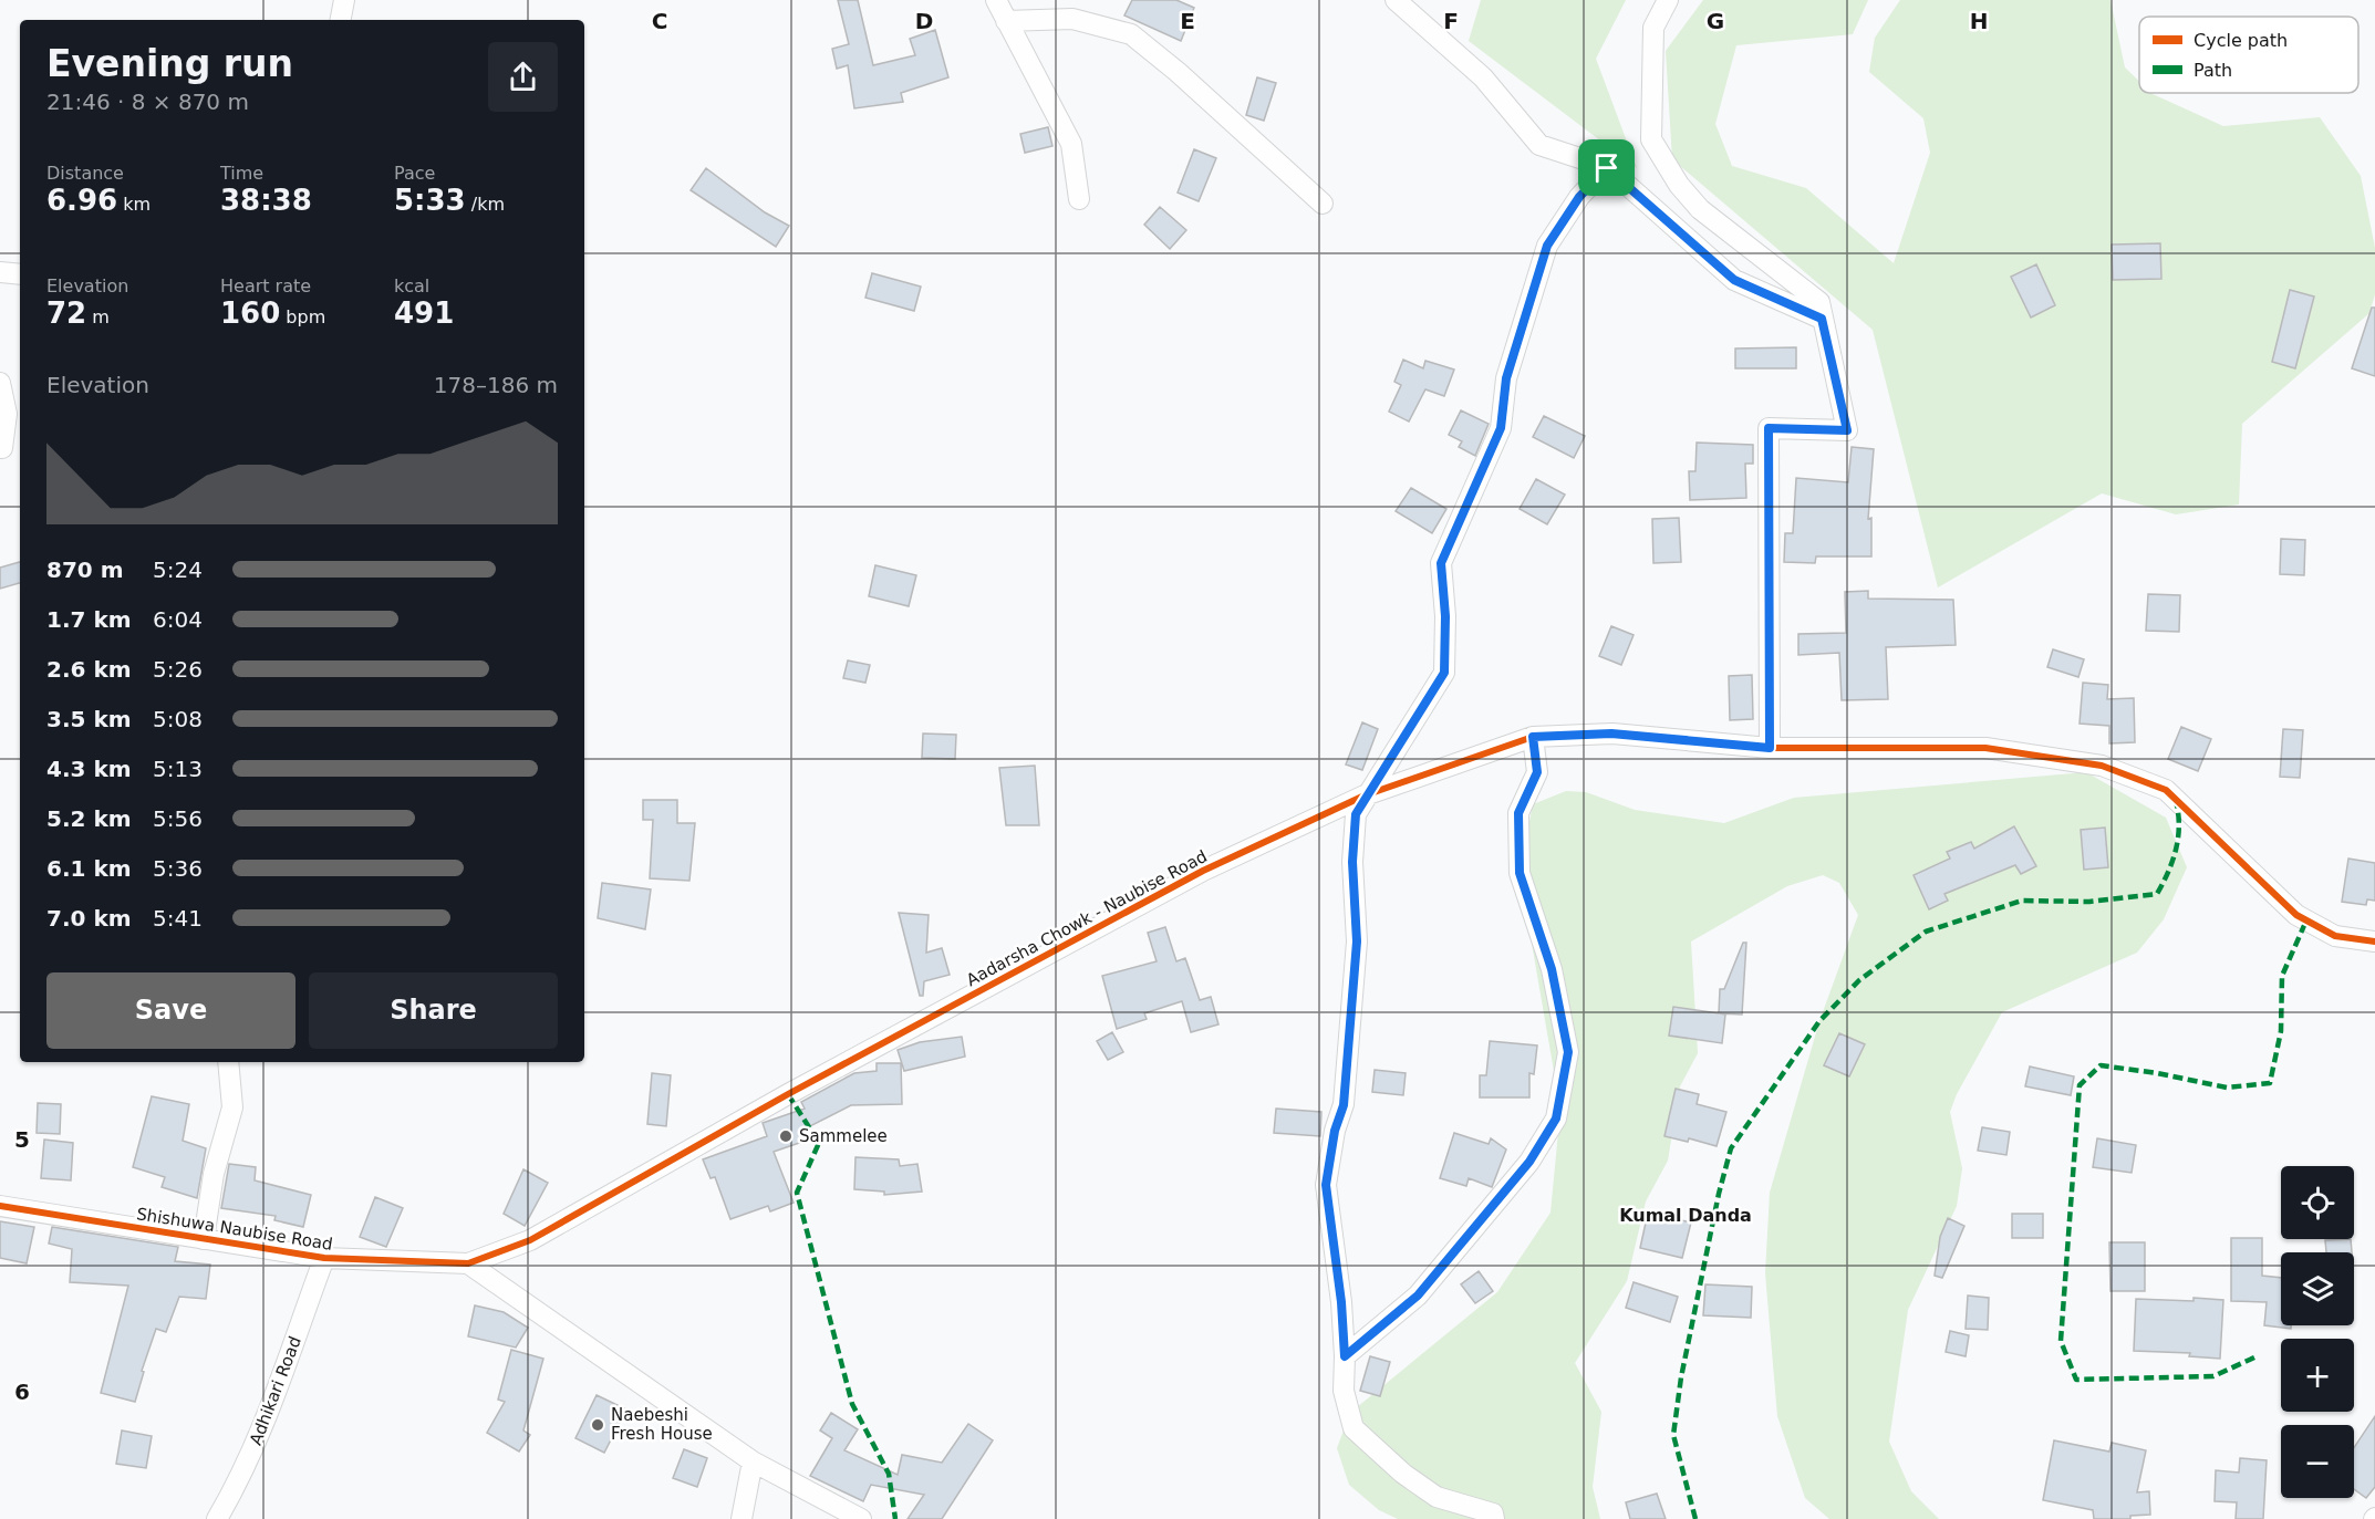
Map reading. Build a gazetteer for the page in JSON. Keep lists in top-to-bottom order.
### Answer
{
  "streets": {
    "street": ["Aadarsha Chowk - Naubise Road", "Shishuwa Naubise Road", "Adhikari Road"]
  },
  "crossings": [
    ["Aadarsha Chowk - Naubise Road", "Shishuwa Naubise Road"],
    ["Shishuwa Naubise Road", "Adhikari Road"]
  ],
  "districts": ["Kumal Danda"],
  "places": ["Sammelee", "Naebeshi Fresh House"],
  "legend": ["Cycle path", "Path"],
  "page": {
    "heading": ["Evening run", "21:46 · 8 × 870 m"],
    "stats": [
      ["Distance", "6.96 km"],
      ["Time", "38:38"],
      ["Pace", "5:33 /km"],
      ["Elevation", "72 m"],
      ["Heart rate", "160 bpm"],
      ["kcal", "491"]
    ],
    "chart": ["Elevation", "178–186 m"],
    "list": [
      {
        "name": "870 m",
        "note": "5:24"
      },
      {
        "name": "1.7 km",
        "note": "6:04"
      },
      {
        "name": "2.6 km",
        "note": "5:26"
      },
      {
        "name": "3.5 km",
        "note": "5:08"
      },
      {
        "name": "4.3 km",
        "note": "5:13"
      },
      {
        "name": "5.2 km",
        "note": "5:56"
      },
      {
        "name": "6.1 km",
        "note": "5:36"
      },
      {
        "name": "7.0 km",
        "note": "5:41"
      }
    ],
    "buttons": ["Save", "Share"],
    "map_buttons": ["+", "−"]
  },
  "grid": {
    "columns": [
      "C",
      "D",
      "E",
      "F",
      "G",
      "H"
    ],
    "rows": ["5", "6"]
  }
}
